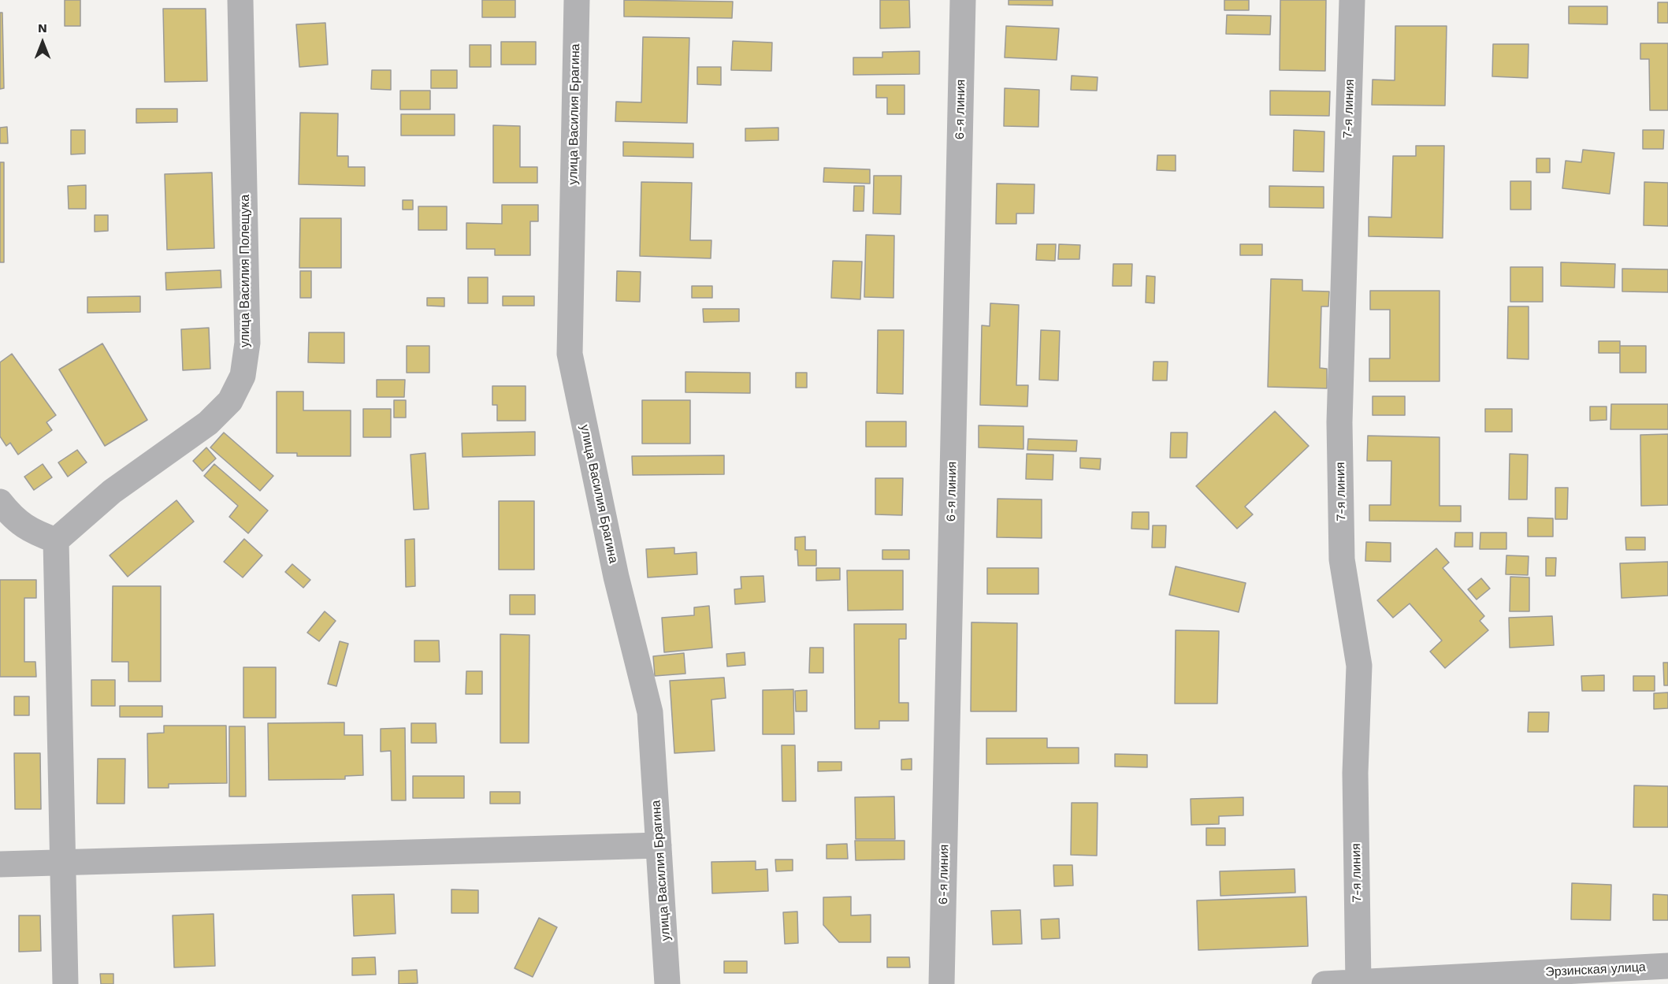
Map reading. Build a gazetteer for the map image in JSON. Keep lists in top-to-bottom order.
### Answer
{
  "streets": {
    "street": [
      "7-я линия",
      "6-я линия",
      "улица Василия Брагина",
      "улица Василия Полещука",
      "Эрзинская улица"
    ]
  },
  "crossings": [
    ["7-я линия", "Эрзинская улица"]
  ],
  "north": "top"
}
